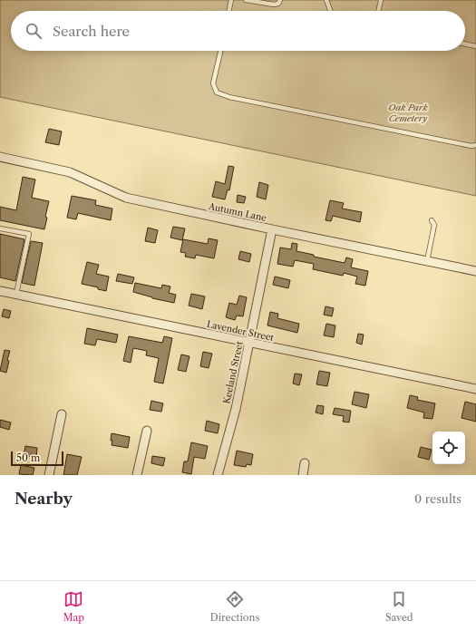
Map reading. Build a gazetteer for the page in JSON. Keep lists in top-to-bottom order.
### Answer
{
  "streets": {
    "street": ["Autumn Lane", "Lavender Street", "Keeland Street"]
  },
  "crossings": [
    ["Autumn Lane", "Keeland Street"],
    ["Lavender Street", "Keeland Street"]
  ],
  "parks": ["Oak Park Cemetery"],
  "scale_bar": "50 m",
  "page": {
    "search": "Search here",
    "scale": "50 m",
    "heading": ["Nearby", "0 results"],
    "nav": ["Map", "Directions", "Saved"]
  }
}
